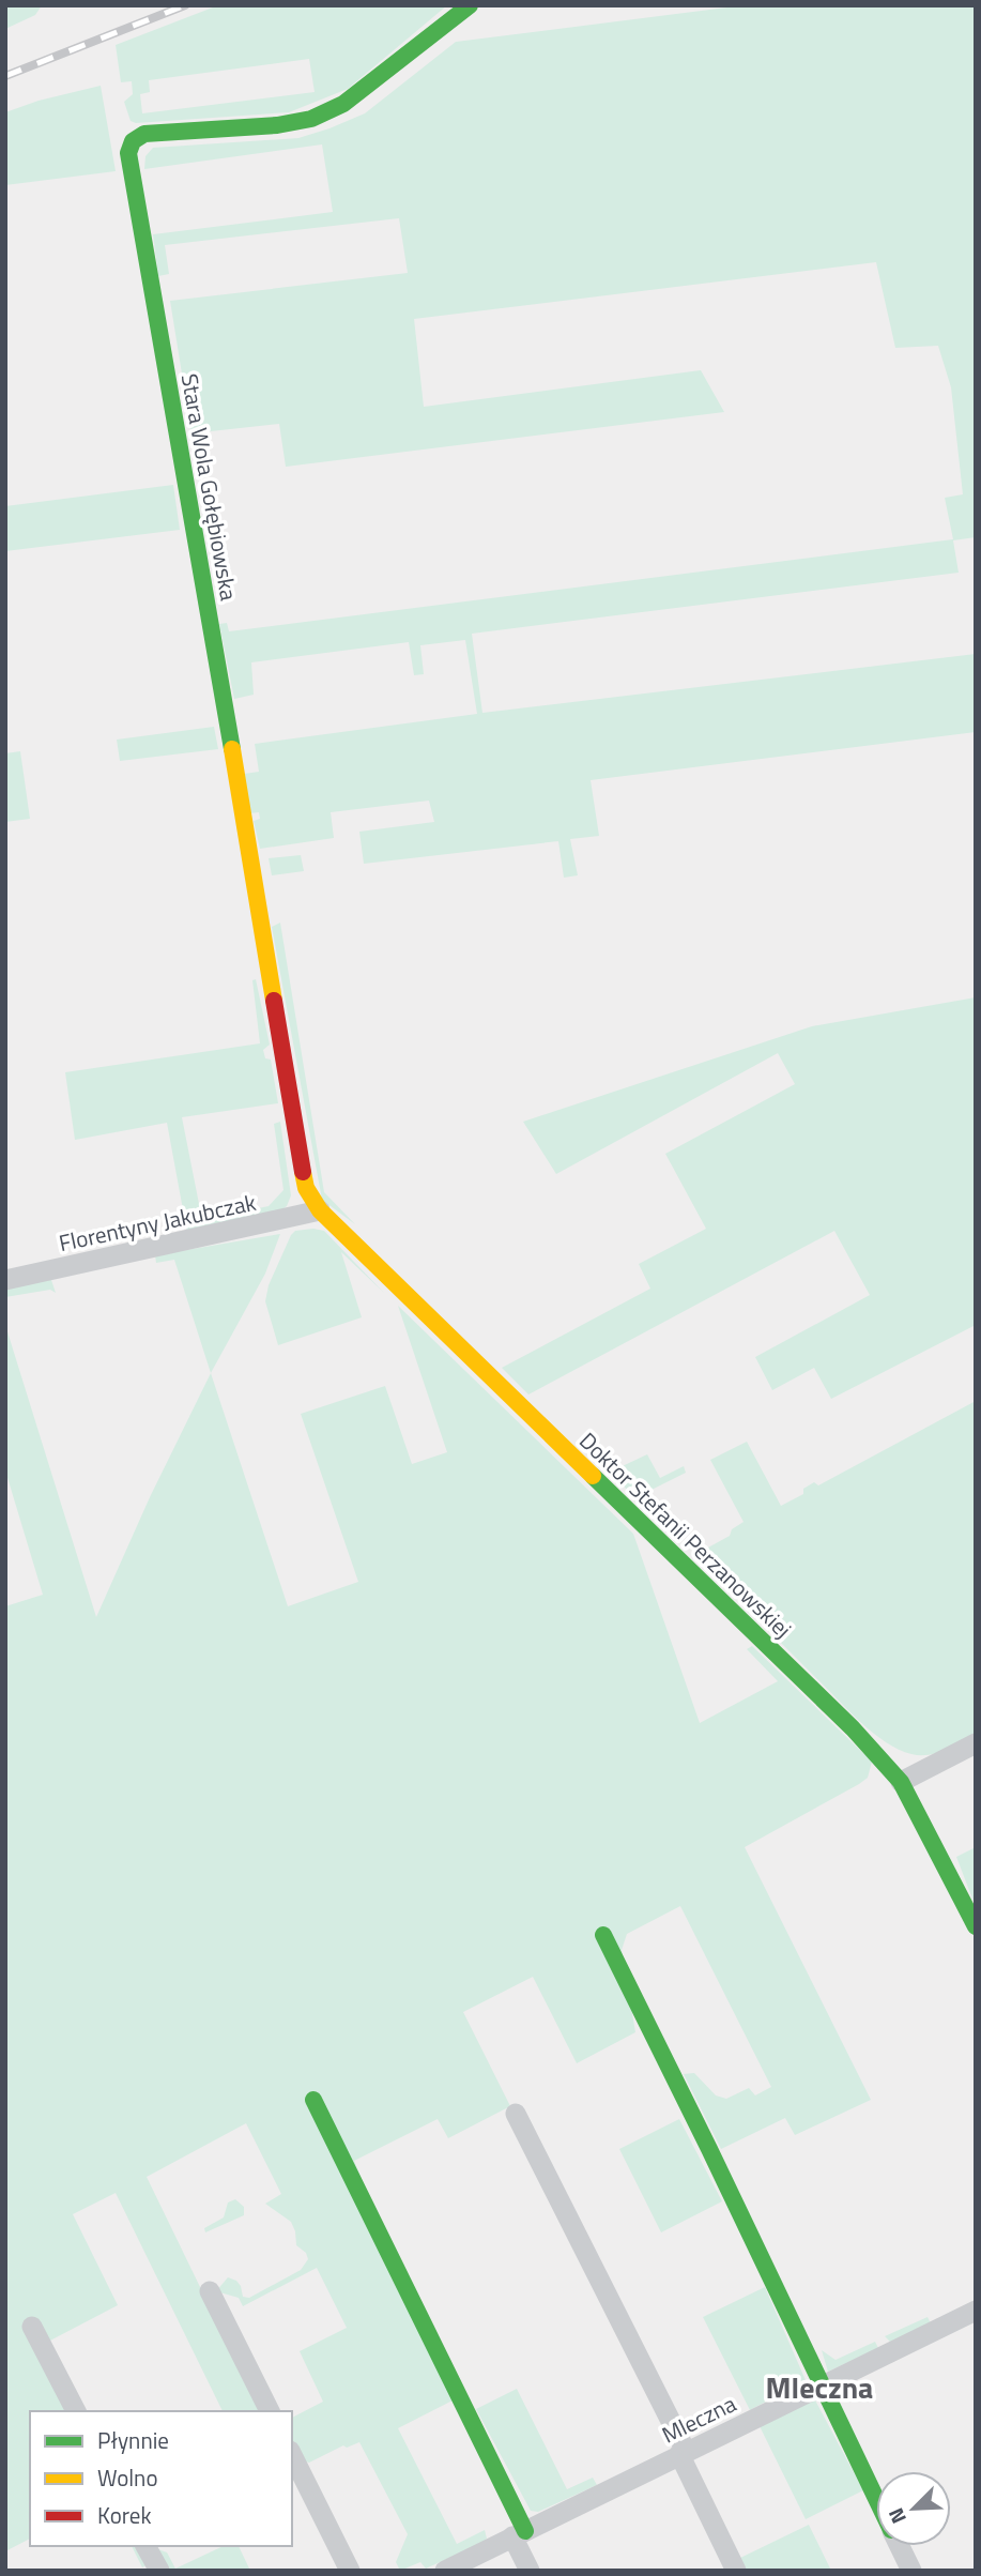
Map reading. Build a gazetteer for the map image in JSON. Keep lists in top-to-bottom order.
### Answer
{
  "streets": {
    "street": [
      "Stara Wola Gołębiowska",
      "Florentyny Jakubczak",
      "Doktor Stefanii Perzanowskiej",
      "Mleczna"
    ]
  },
  "crossings": [
    ["Stara Wola Gołębiowska", "Florentyny Jakubczak"],
    ["Stara Wola Gołębiowska", "Doktor Stefanii Perzanowskiej"],
    ["Florentyny Jakubczak", "Doktor Stefanii Perzanowskiej"]
  ],
  "districts": ["Mleczna"],
  "legend": ["Płynnie", "Wolno", "Korek"],
  "north": "bottom left"
}
